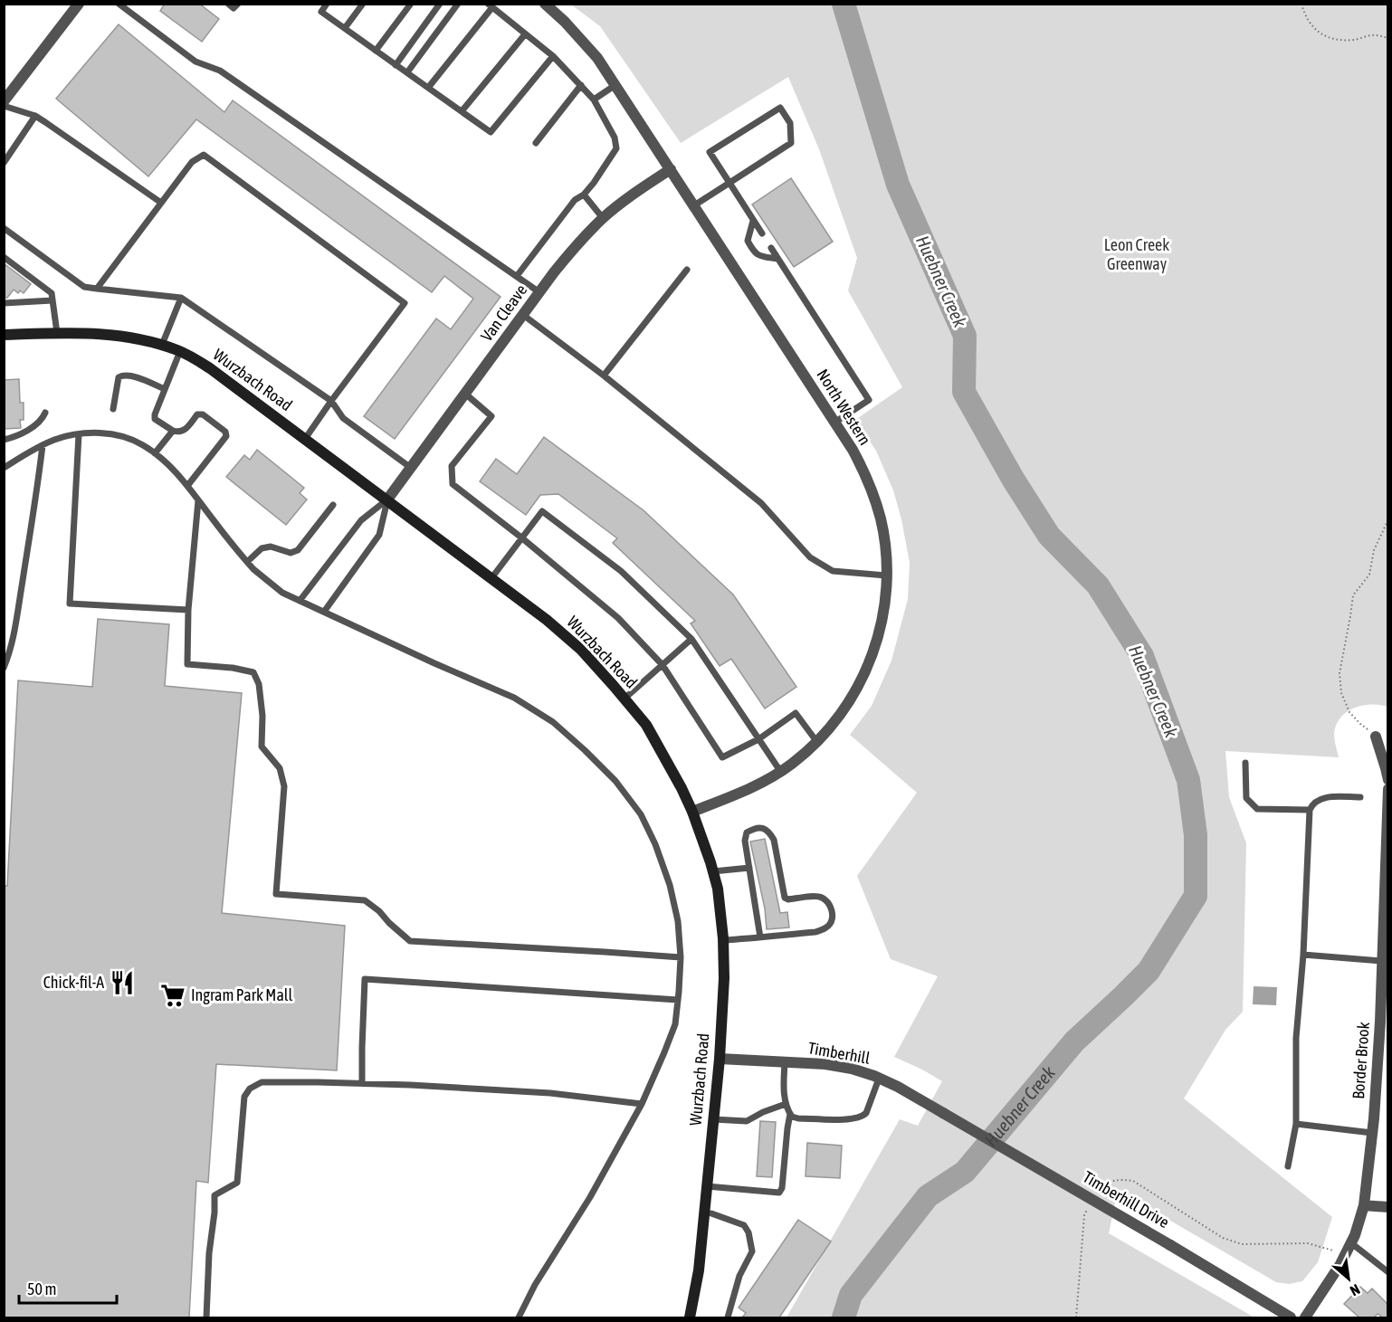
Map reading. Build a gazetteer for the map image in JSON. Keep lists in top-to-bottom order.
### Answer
{
  "streets": {
    "main road": ["Wurzbach Road"],
    "street": [
      "Van Cleave",
      "North Western",
      "Timberhill",
      "Border Brook",
      "Timberhill Drive"
    ]
  },
  "crossings": [
    ["Van Cleave", "Wurzbach Road"],
    ["Van Cleave", "North Western"],
    ["Wurzbach Road", "North Western"],
    ["Wurzbach Road", "Timberhill"],
    ["Timberhill", "Timberhill Drive"]
  ],
  "water": ["Huebner Creek"],
  "parks": ["Leon Creek Greenway"],
  "places": {
    "restaurant": ["Chick-fil-A"],
    "supermarket": ["Ingram Park Mall"]
  },
  "scale_bar": "50 m",
  "north": "bottom right"
}
